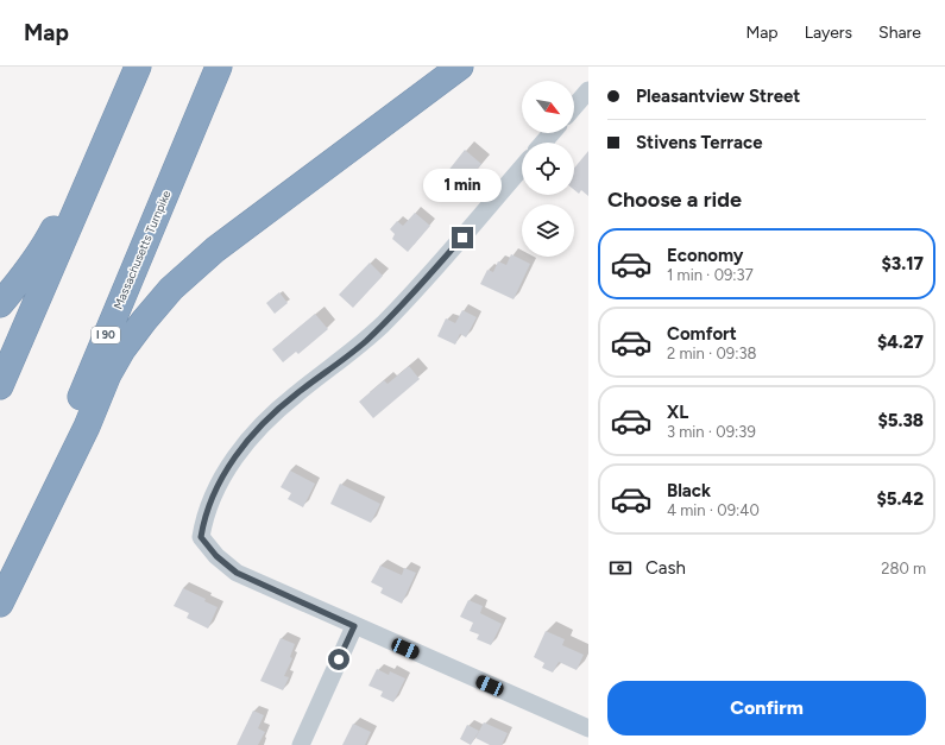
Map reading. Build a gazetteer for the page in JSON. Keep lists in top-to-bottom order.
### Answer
{
  "streets": {
    "highway": ["Massachusetts Turnpike", "I 90"]
  },
  "north": "bottom right",
  "page": {
    "header": "Map",
    "nav": ["Map", "Layers", "Share"],
    "banner": ["Pleasantview Street", "Stivens Terrace"],
    "bubble": "1 min",
    "heading": "Choose a ride",
    "list": [
      {
        "name": "Economy",
        "note": "1 min · 09:37",
        "value": "$3.17"
      },
      {
        "name": "Comfort",
        "note": "2 min · 09:38",
        "value": "$4.27"
      },
      {
        "name": "XL",
        "note": "3 min · 09:39",
        "value": "$5.38"
      },
      {
        "name": "Black",
        "note": "4 min · 09:40",
        "value": "$5.42"
      }
    ],
    "pay": ["Cash", "280 m"],
    "buttons": "Confirm"
  }
}
